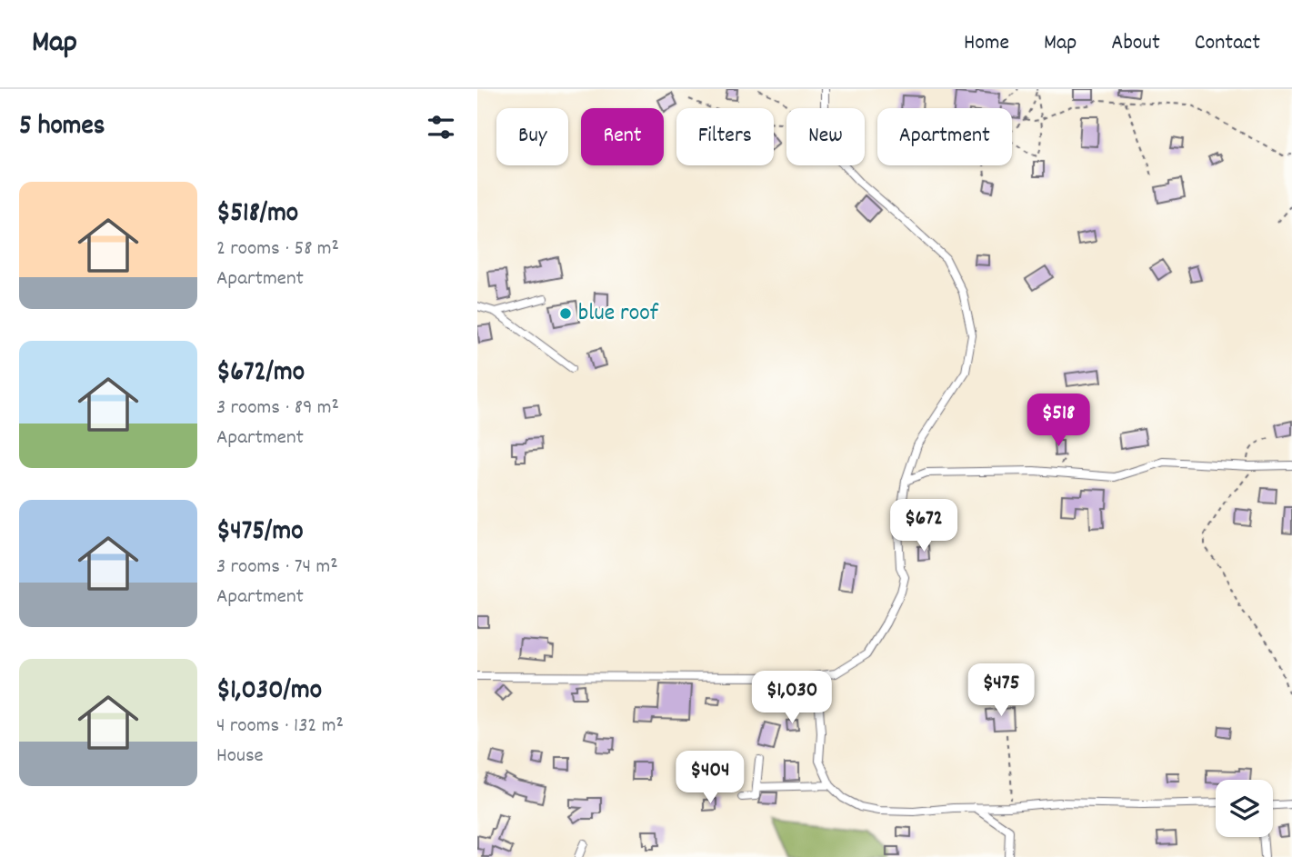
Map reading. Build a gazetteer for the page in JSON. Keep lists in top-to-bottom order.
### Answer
{
  "places": ["blue roof"],
  "page": {
    "header": "Map",
    "nav": [
      "Home",
      "Map",
      "About",
      "Contact"
    ],
    "heading": "5 homes",
    "chip": [
      "Buy",
      "Rent",
      "Filters",
      "New",
      "Apartment"
    ],
    "list": [
      {
        "name": "$518/mo",
        "note": "2 rooms · 58 m² · Apartment"
      },
      {
        "name": "$672/mo",
        "note": "3 rooms · 89 m² · Apartment"
      },
      {
        "name": "$475/mo",
        "note": "3 rooms · 74 m² · Apartment"
      },
      {
        "name": "$1,030/mo",
        "note": "4 rooms · 132 m² · House"
      }
    ],
    "price": [
      "$518",
      "$672",
      "$475",
      "$1,030",
      "$404"
    ]
  }
}
